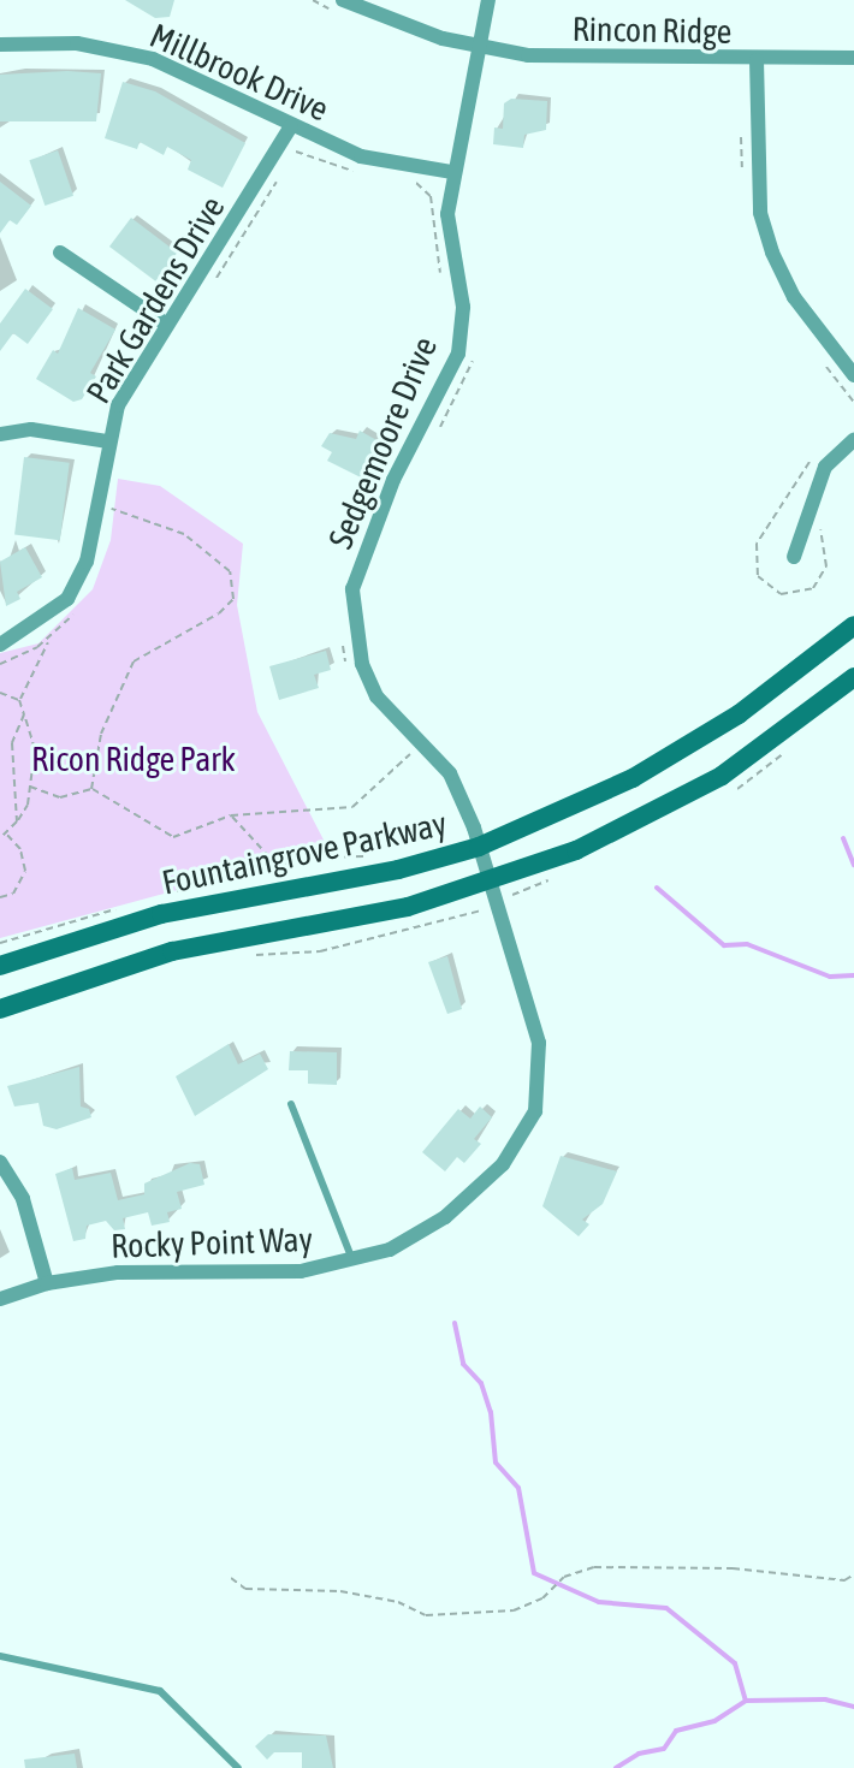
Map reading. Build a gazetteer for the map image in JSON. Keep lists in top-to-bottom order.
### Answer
{
  "streets": {
    "main road": ["Fountaingrove Parkway"],
    "street": [
      "Rincon Ridge",
      "Millbrook Drive",
      "Park Gardens Drive",
      "Sedgemoore Drive",
      "Rocky Point Way"
    ]
  },
  "crossings": [
    ["Rincon Ridge", "Sedgemoore Drive"],
    ["Millbrook Drive", "Park Gardens Drive"],
    ["Millbrook Drive", "Sedgemoore Drive"],
    ["Sedgemoore Drive", "Fountaingrove Parkway"],
    ["Sedgemoore Drive", "Rocky Point Way"],
    ["Fountaingrove Parkway", "Rocky Point Way"]
  ],
  "parks": ["Ricon Ridge Park"]
}
